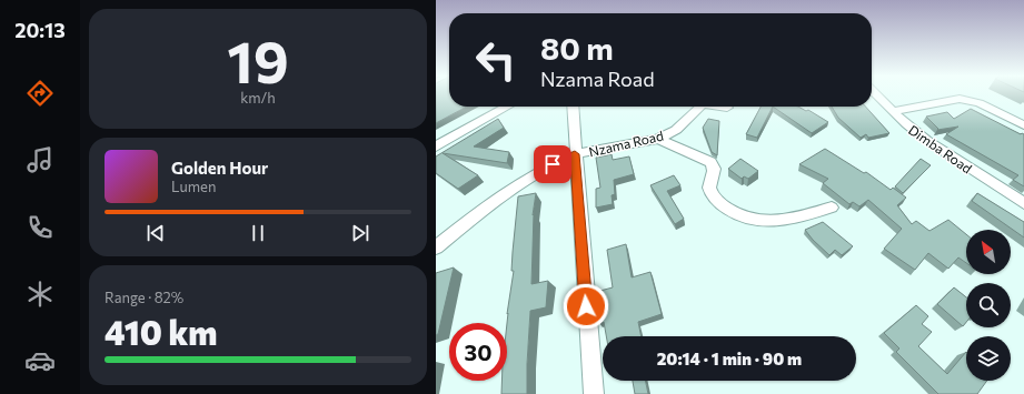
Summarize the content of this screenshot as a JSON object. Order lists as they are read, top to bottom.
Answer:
{
  "streets": {
    "street": ["Nzama Road", "Dimba Road"]
  },
  "north": "top left",
  "page": {
    "tabs": "20:13",
    "tile": [
      ["19", "km/h"],
      ["Range · 82%", "410 km"]
    ],
    "turn": ["80 m", "Nzama Road"],
    "song": ["Golden Hour", "Lumen"],
    "limit": "30",
    "trip": "20:14 · 1 min · 90 m"
  }
}
